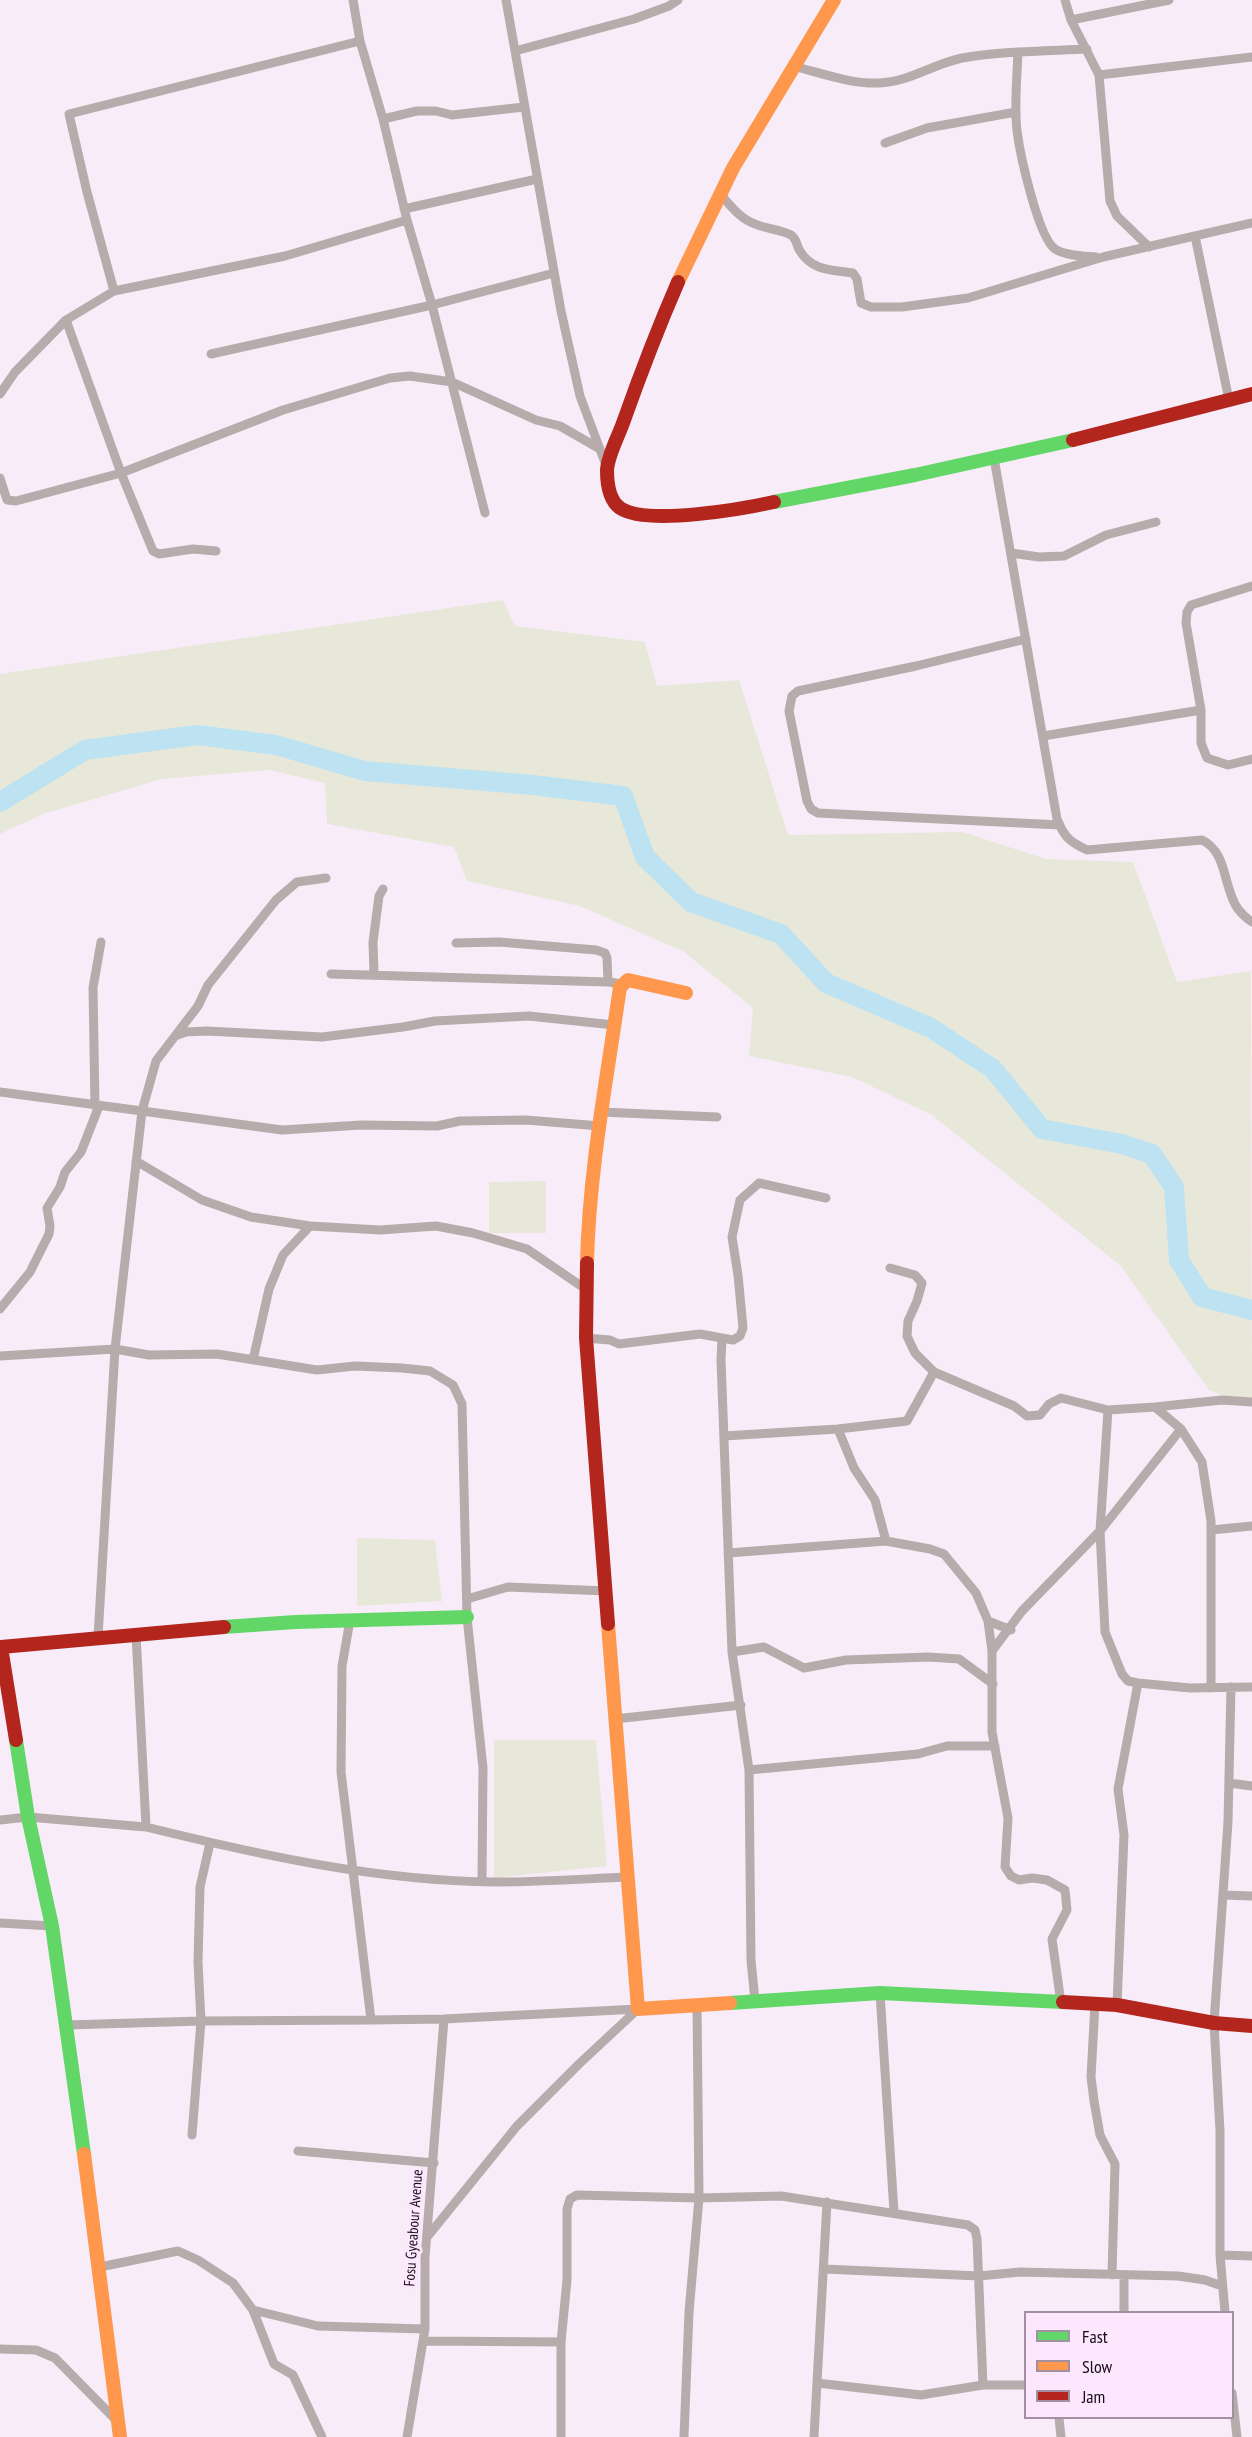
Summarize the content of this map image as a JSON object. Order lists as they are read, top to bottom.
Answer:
{
  "streets": {
    "street": ["Fosu Gyeabour Avenue"]
  },
  "legend": ["Fast", "Slow", "Jam"]
}
